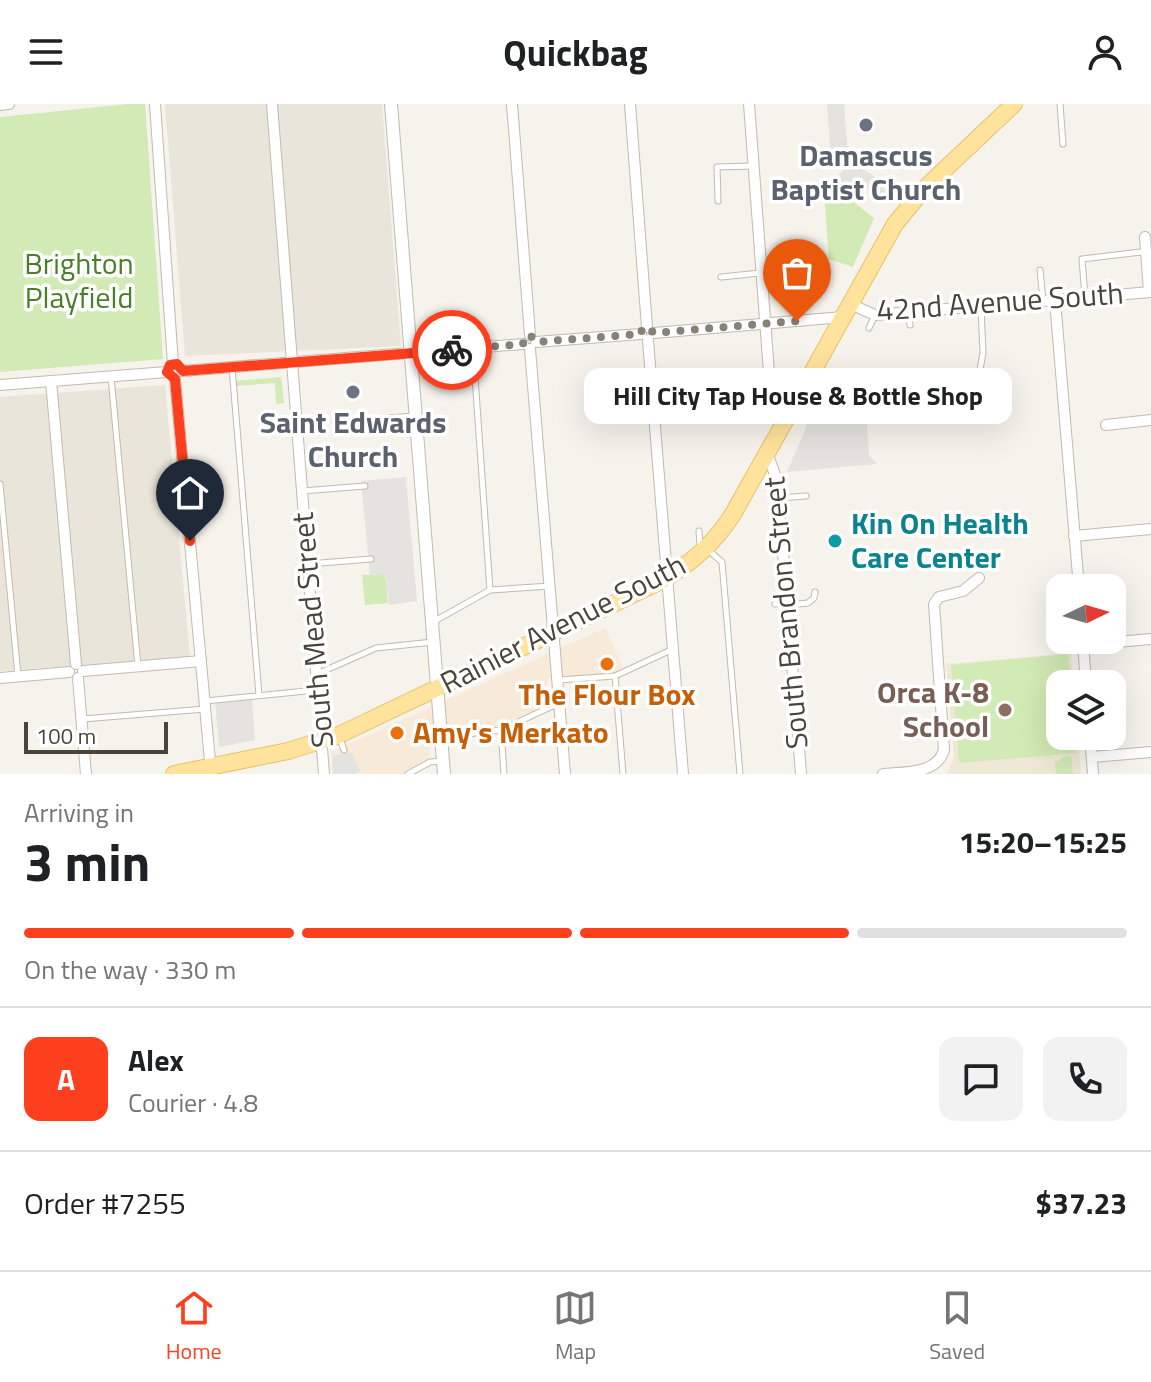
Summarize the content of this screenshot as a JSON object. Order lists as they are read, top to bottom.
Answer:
{
  "streets": {
    "main road": ["Rainier Avenue South"],
    "street": ["42nd Avenue South", "South Brandon Street", "South Mead Street"]
  },
  "crossings": [
    ["42nd Avenue South", "Rainier Avenue South"],
    ["42nd Avenue South", "South Mead Street"],
    ["South Brandon Street", "Rainier Avenue South"],
    ["Rainier Avenue South", "South Mead Street"]
  ],
  "parks": ["Brighton Playfield"],
  "places": [
    "Damascus Baptist Church",
    "Hill City Tap House & Bottle Shop",
    "Saint Edwards Church",
    "Kin On Health Care Center",
    "The Flour Box",
    "Orca K-8 School",
    "Amy's Merkato"
  ],
  "scale_bar": "100 m",
  "north": "right",
  "page": {
    "header": "Quickbag",
    "bubble": "Hill City Tap House & Bottle Shop",
    "scale": "100 m",
    "heading": ["3 min", "Arriving in", "15:20–15:25"],
    "panel": [
      "Alex",
      "Courier · 4.8",
      "Order #7255",
      "$37.23"
    ],
    "bar": "On the way · 330 m",
    "round": "A",
    "tabs": ["Home", "Map", "Saved"]
  }
}
